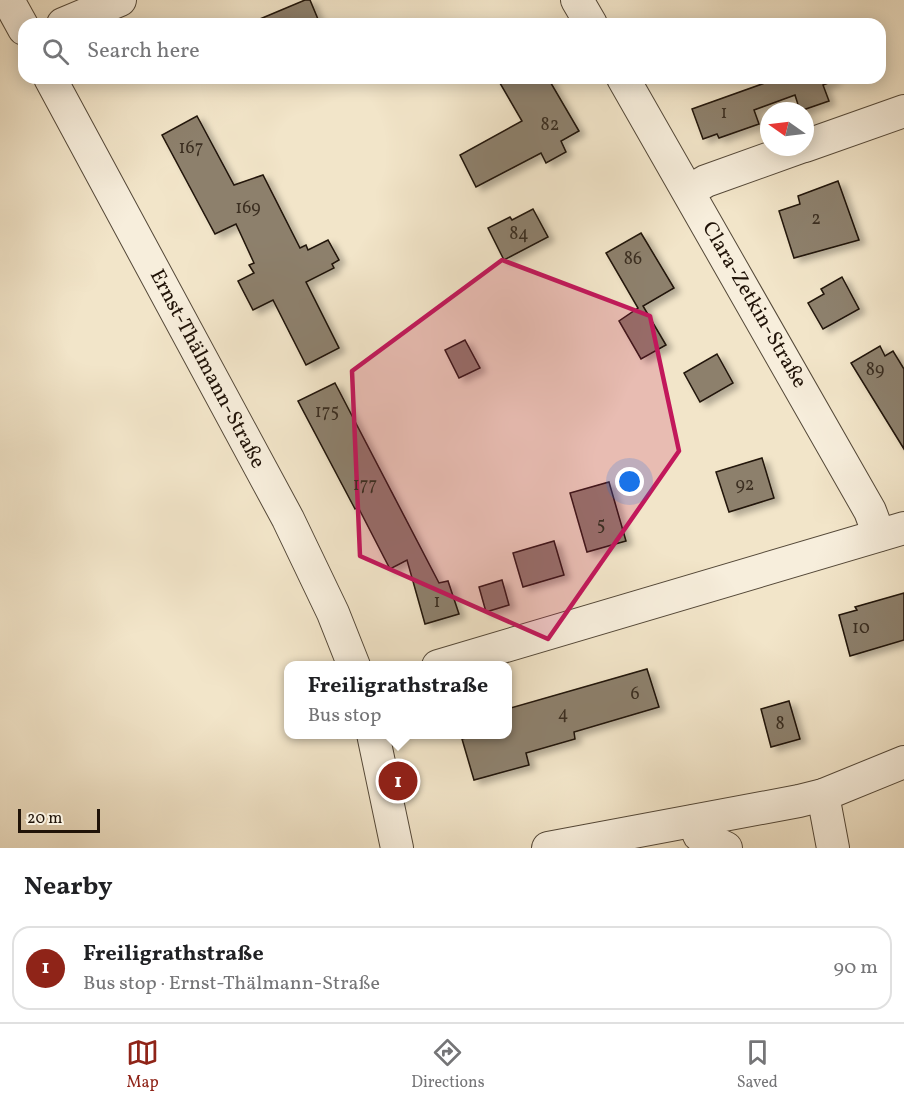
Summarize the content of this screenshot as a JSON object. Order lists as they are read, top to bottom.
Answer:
{
  "streets": {
    "street": ["Clara-Zetkin-Straße", "Ernst-Thälmann-Straße"]
  },
  "house_numbers": [
    "1",
    "82",
    "167",
    "169",
    "2",
    "84",
    "86",
    "89",
    "175",
    "177",
    "92",
    "5",
    "1",
    "10",
    "6",
    "4",
    "8"
  ],
  "scale_bar": "20 m",
  "north": "left",
  "page": {
    "search": "Search here",
    "popup": ["Freiligrathstraße", "Bus stop"],
    "pins": "1",
    "scale": "20 m",
    "heading": "Nearby",
    "list": [
      {
        "mark": "1",
        "name": "Freiligrathstraße",
        "note": "Bus stop · Ernst-Thälmann-Straße",
        "value": "90 m"
      }
    ],
    "nav": ["Map", "Directions", "Saved"]
  }
}
